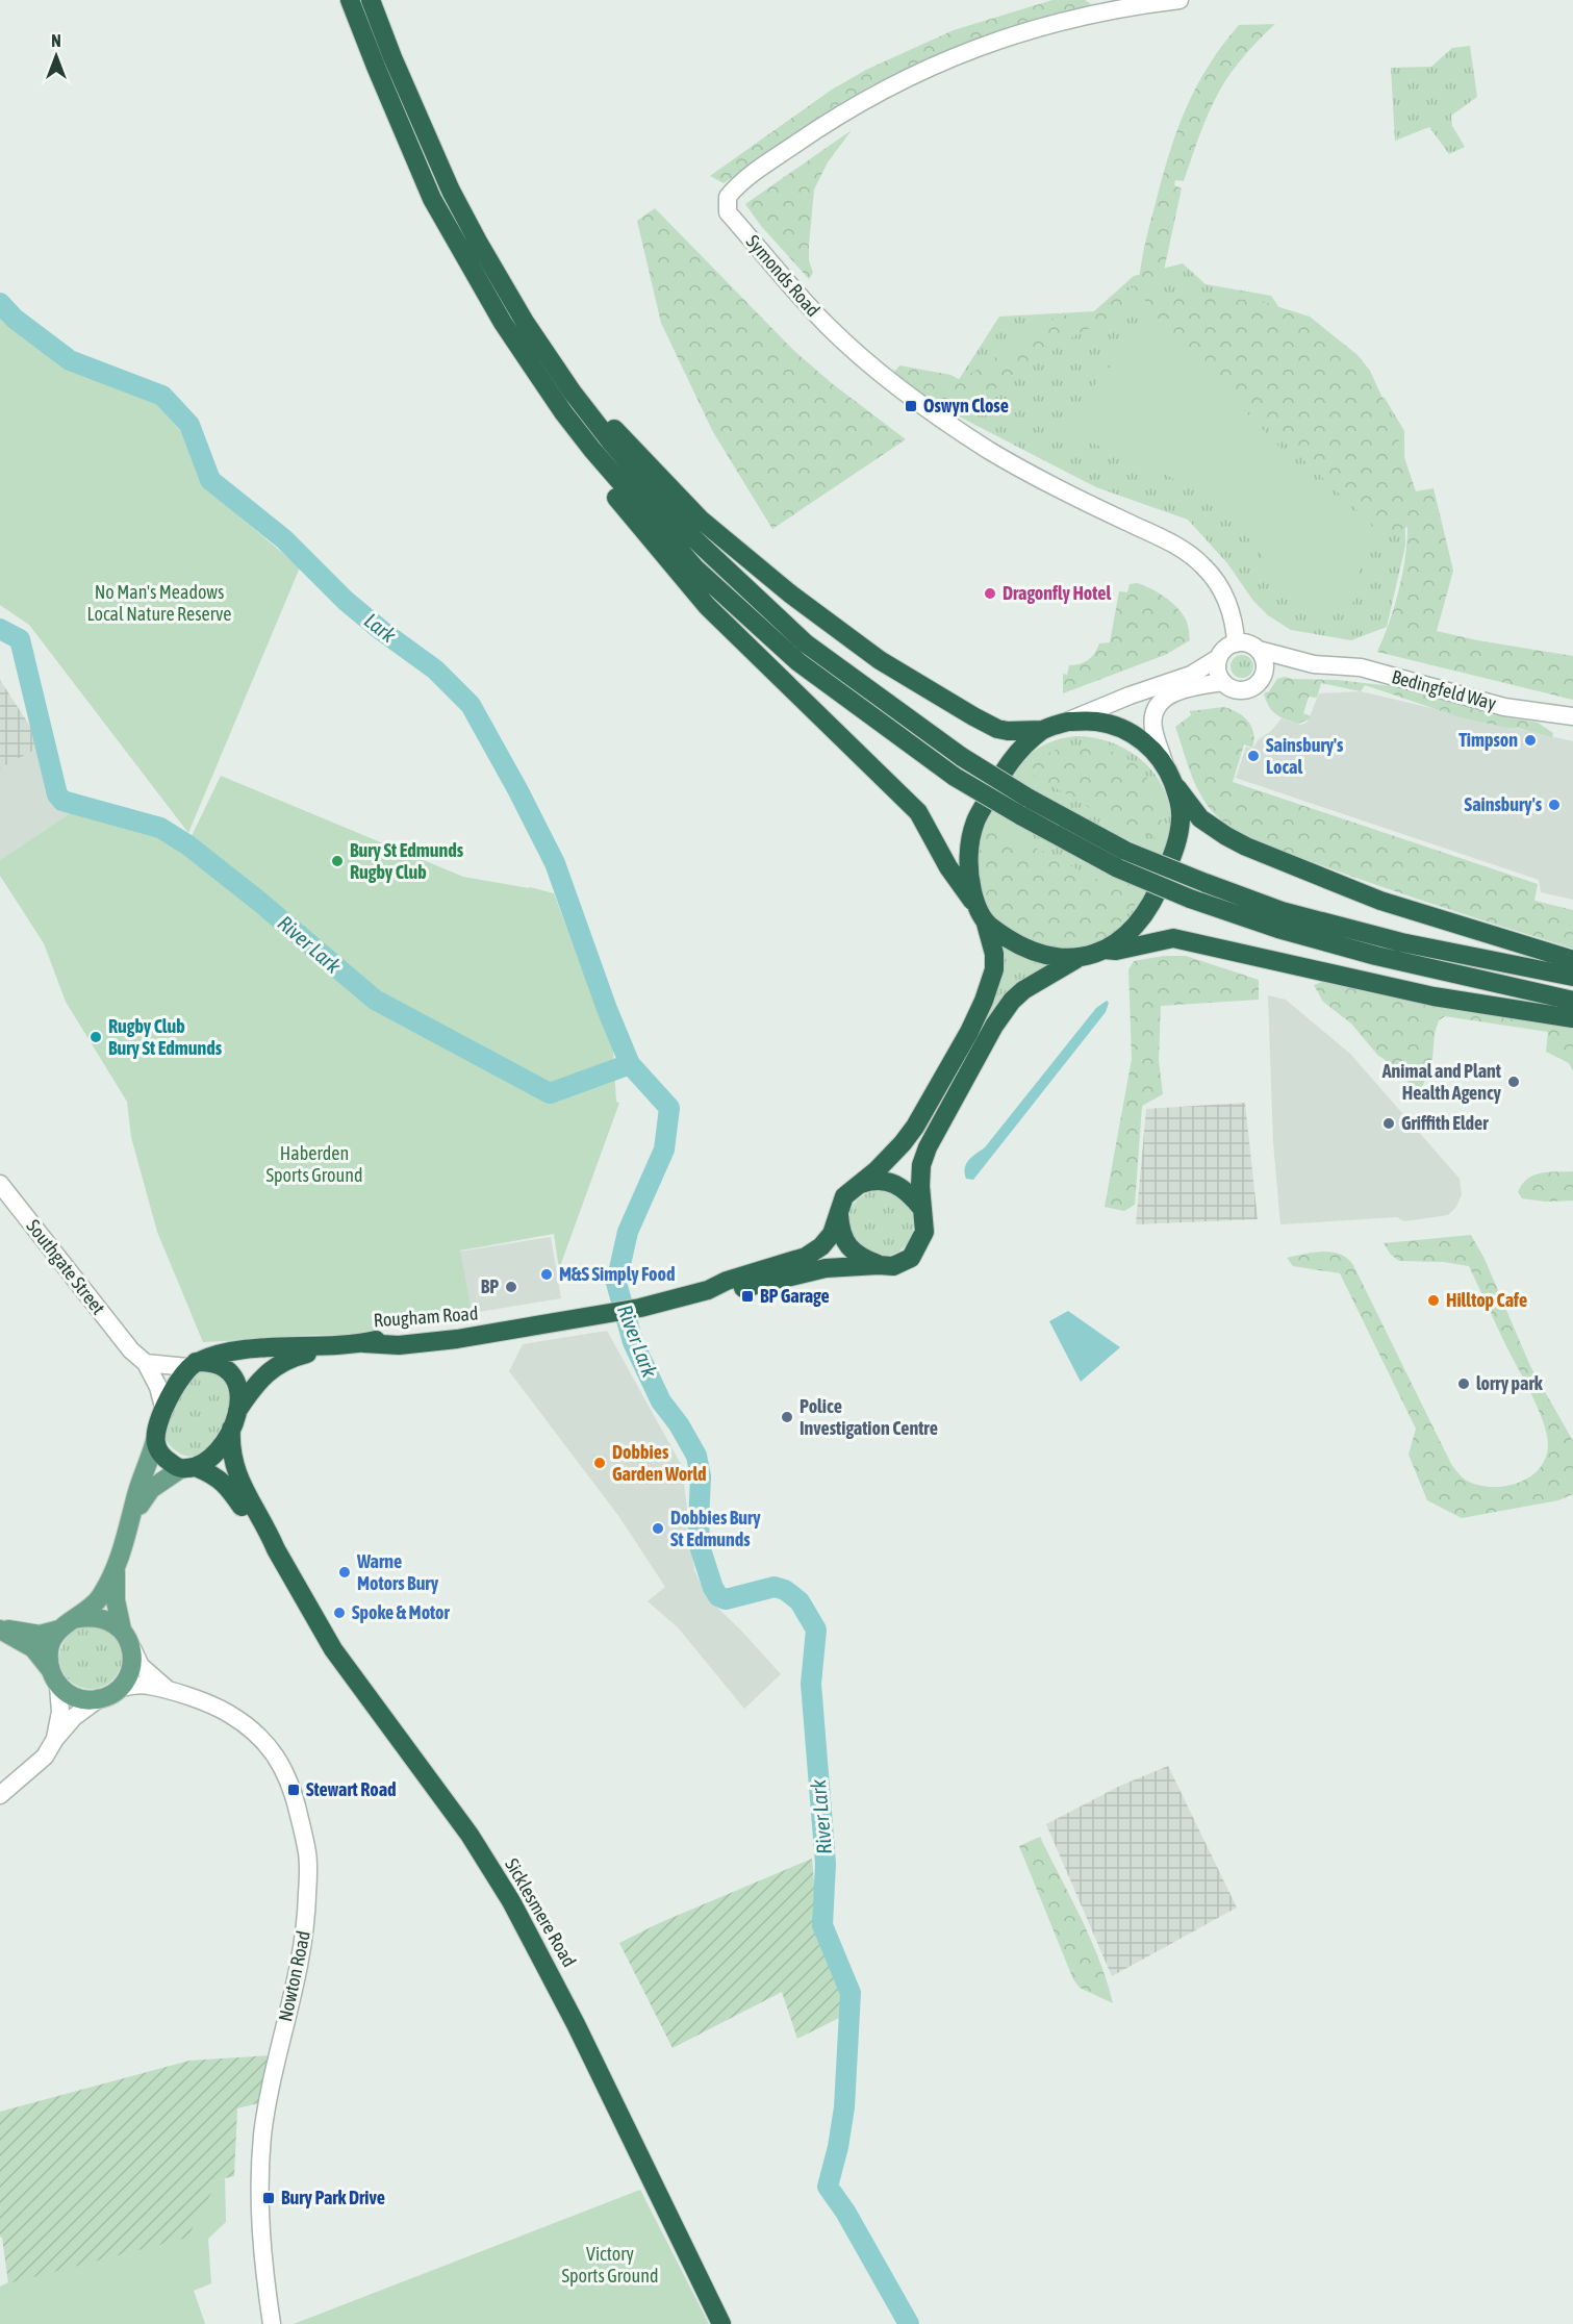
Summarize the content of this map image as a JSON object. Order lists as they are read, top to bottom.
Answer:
{
  "streets": {
    "highway": ["Rougham Road", "Sicklesmere Road"],
    "street": [
      "Symonds Road",
      "Bedingfeld Way",
      "Southgate Street",
      "Nowton Road"
    ]
  },
  "crossings": [
    ["Symonds Road", "Bedingfeld Way"]
  ],
  "water": ["Lark", "River Lark"],
  "parks": ["No Man's Meadows Local Nature Reserve", "Haberden Sports Ground", "Victory Sports Ground"],
  "places": {
    "transit": [
      "Oswyn Close",
      "BP Garage",
      "Stewart Road",
      "Bury Park Drive"
    ],
    "other": [
      "Dragonfly Hotel",
      "Timpson",
      "Sainsbury's Local",
      "Sainsbury's",
      "Bury St Edmunds Rugby Club",
      "Rugby Club Bury St Edmunds",
      "Animal and Plant Health Agency",
      "Griffith Elder",
      "M&S Simply Food",
      "BP",
      "Hilltop Cafe",
      "lorry park",
      "Police Investigation Centre",
      "Dobbies Garden World",
      "Dobbies Bury St Edmunds",
      "Warne Motors Bury",
      "Spoke & Motor"
    ]
  },
  "north": "top"
}
